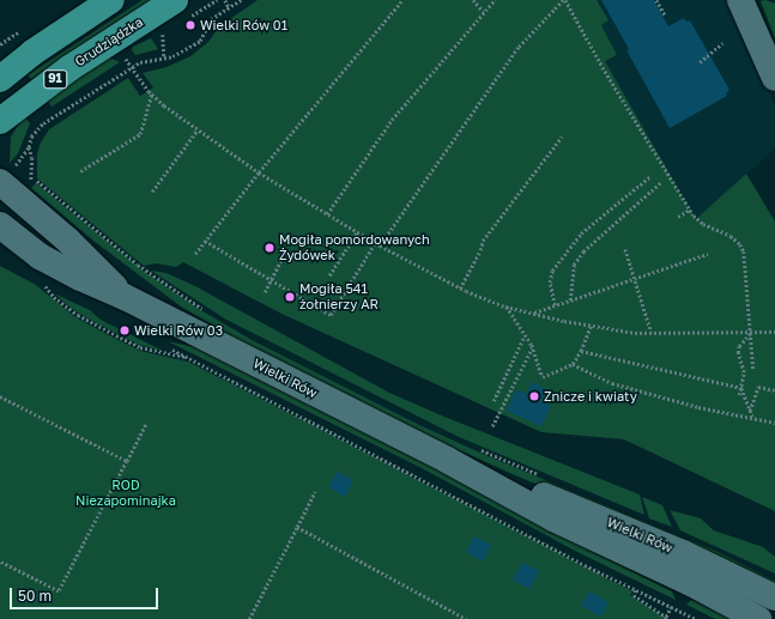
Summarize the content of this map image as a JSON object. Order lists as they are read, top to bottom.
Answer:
{
  "streets": {
    "main road": ["Grudziądzka", "91"],
    "street": ["Wielki Rów"]
  },
  "parks": ["ROD Niezapominajka"],
  "places": [
    "Wielki Rów 01",
    "Mogiła pomordowanych Żydówek",
    "Mogiła 541 żołnierzy AR",
    "Wielki Rów 03",
    "Znicze i kwiaty"
  ],
  "scale_bar": "50 m"
}
